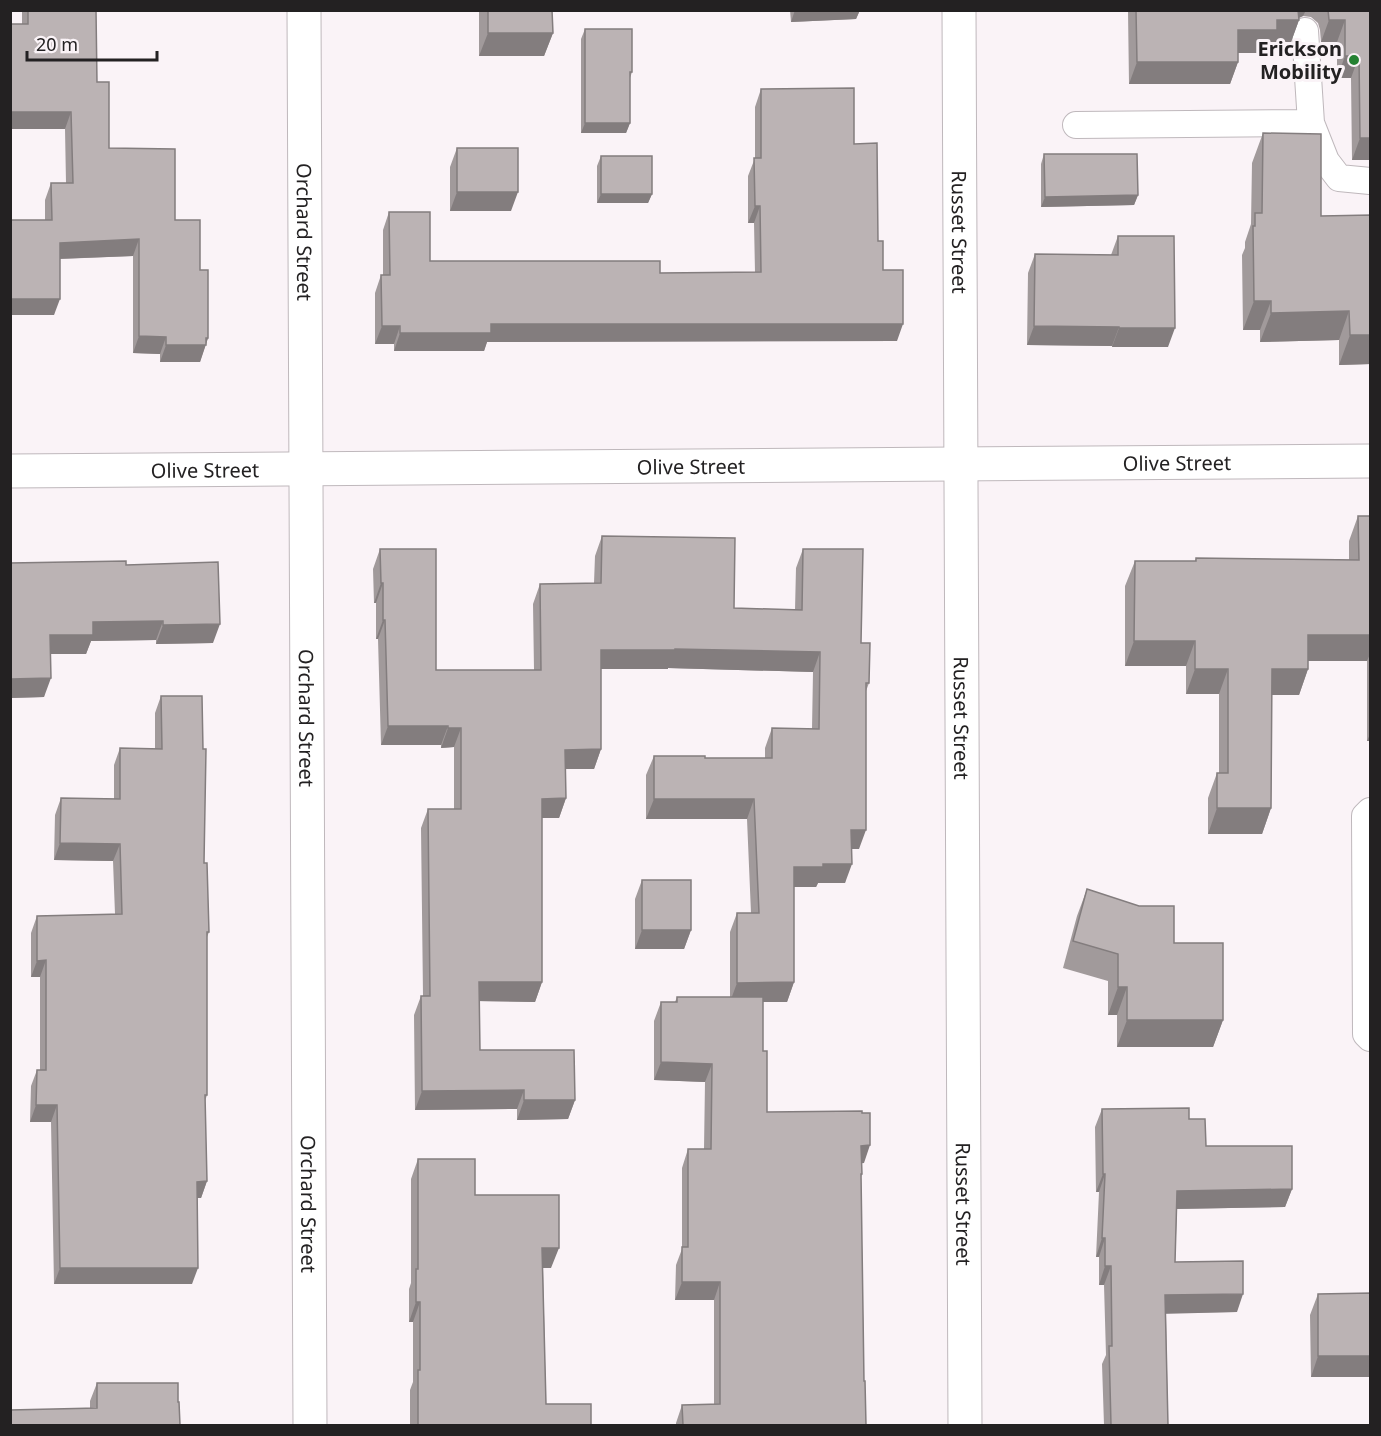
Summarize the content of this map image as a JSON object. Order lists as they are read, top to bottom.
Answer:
{
  "streets": {
    "street": ["Orchard Street", "Russet Street", "Olive Street"]
  },
  "crossings": [
    ["Orchard Street", "Olive Street"],
    ["Russet Street", "Olive Street"]
  ],
  "places": ["Erickson Mobility"],
  "scale_bar": "20 m"
}
